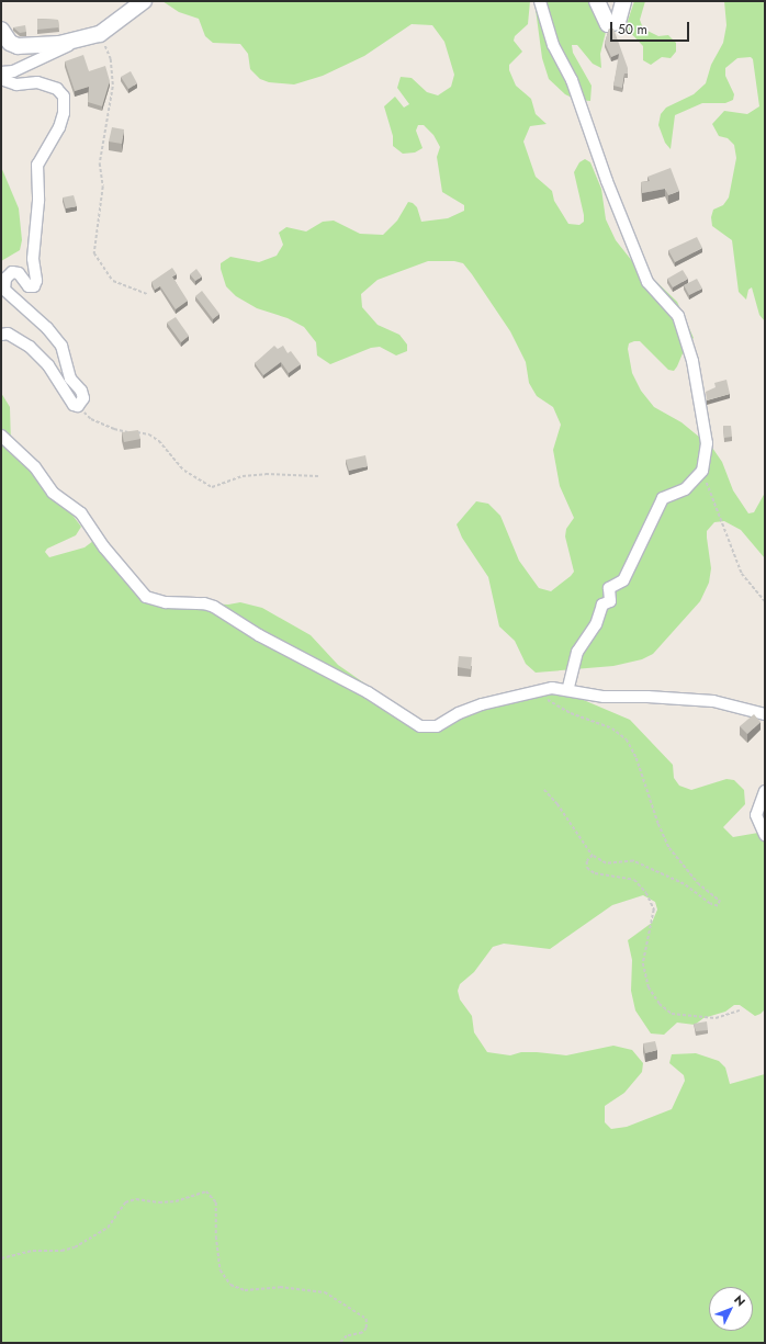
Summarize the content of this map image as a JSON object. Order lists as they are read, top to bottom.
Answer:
{
  "scale_bar": "50 m",
  "north": "top right"
}
